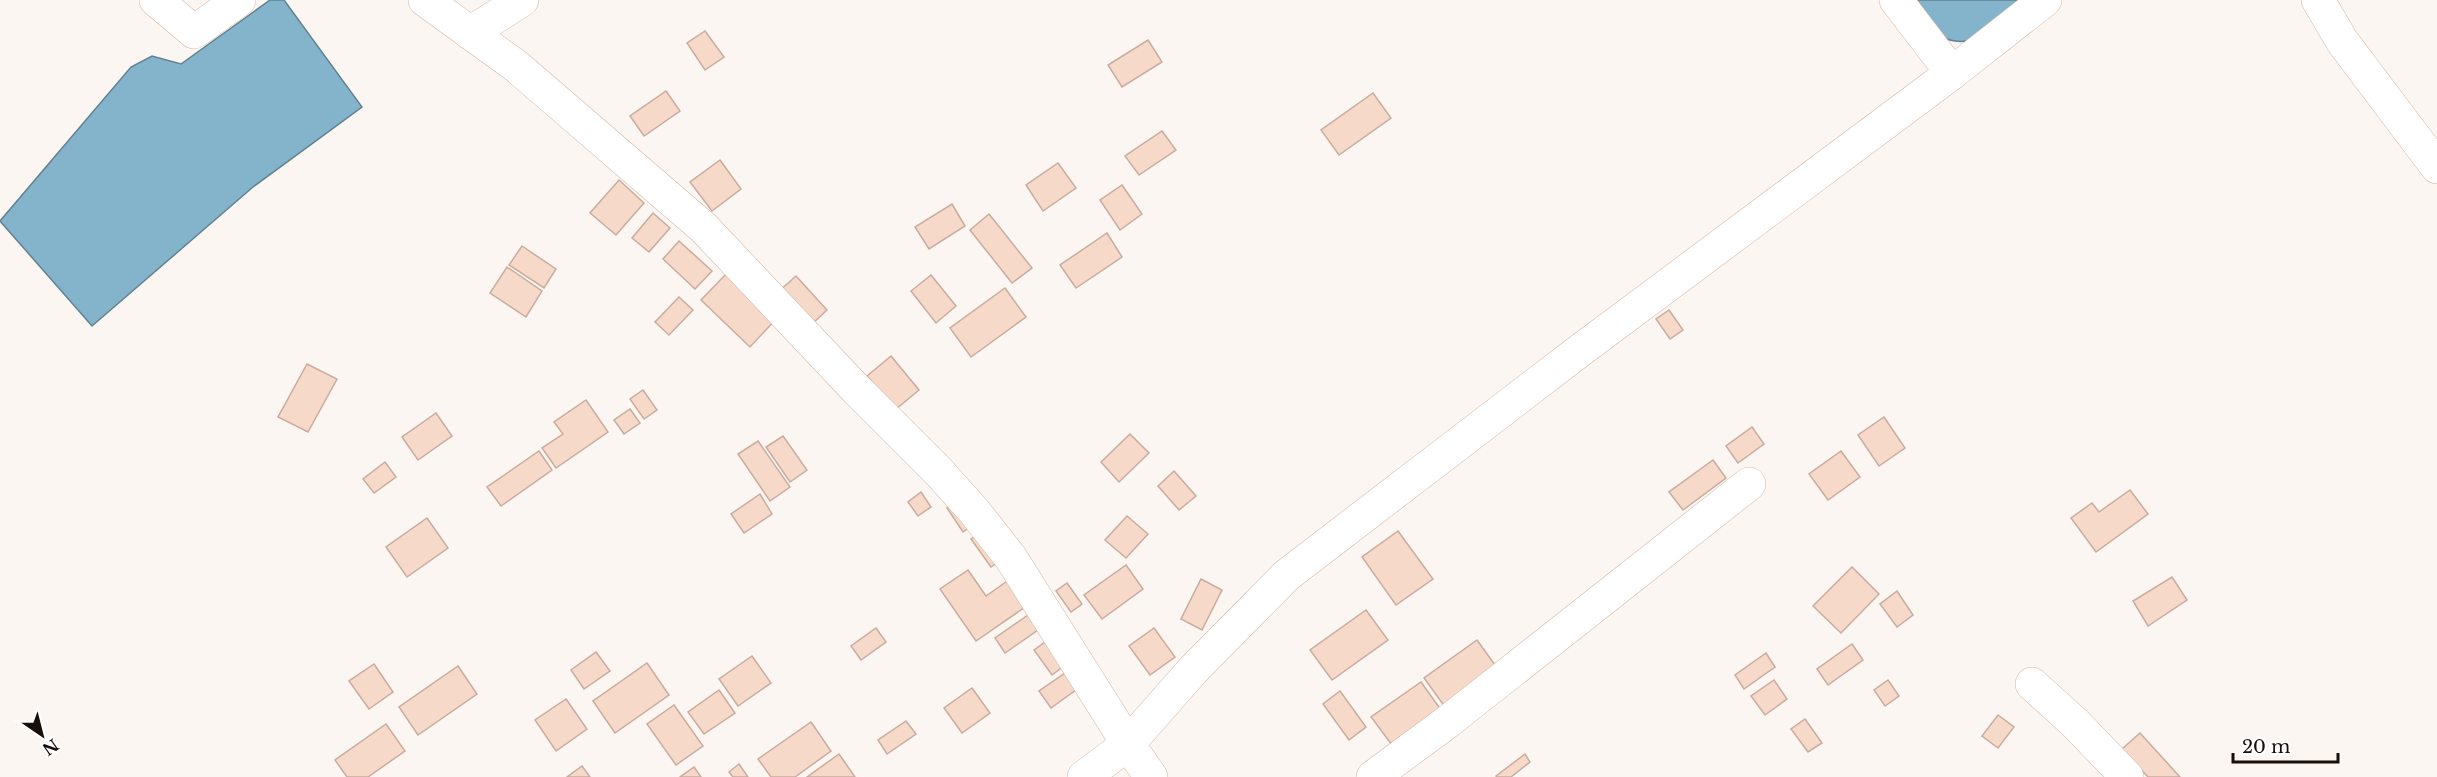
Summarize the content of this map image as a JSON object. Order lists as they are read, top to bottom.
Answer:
{
  "scale_bar": "20 m",
  "north": "bottom right"
}
